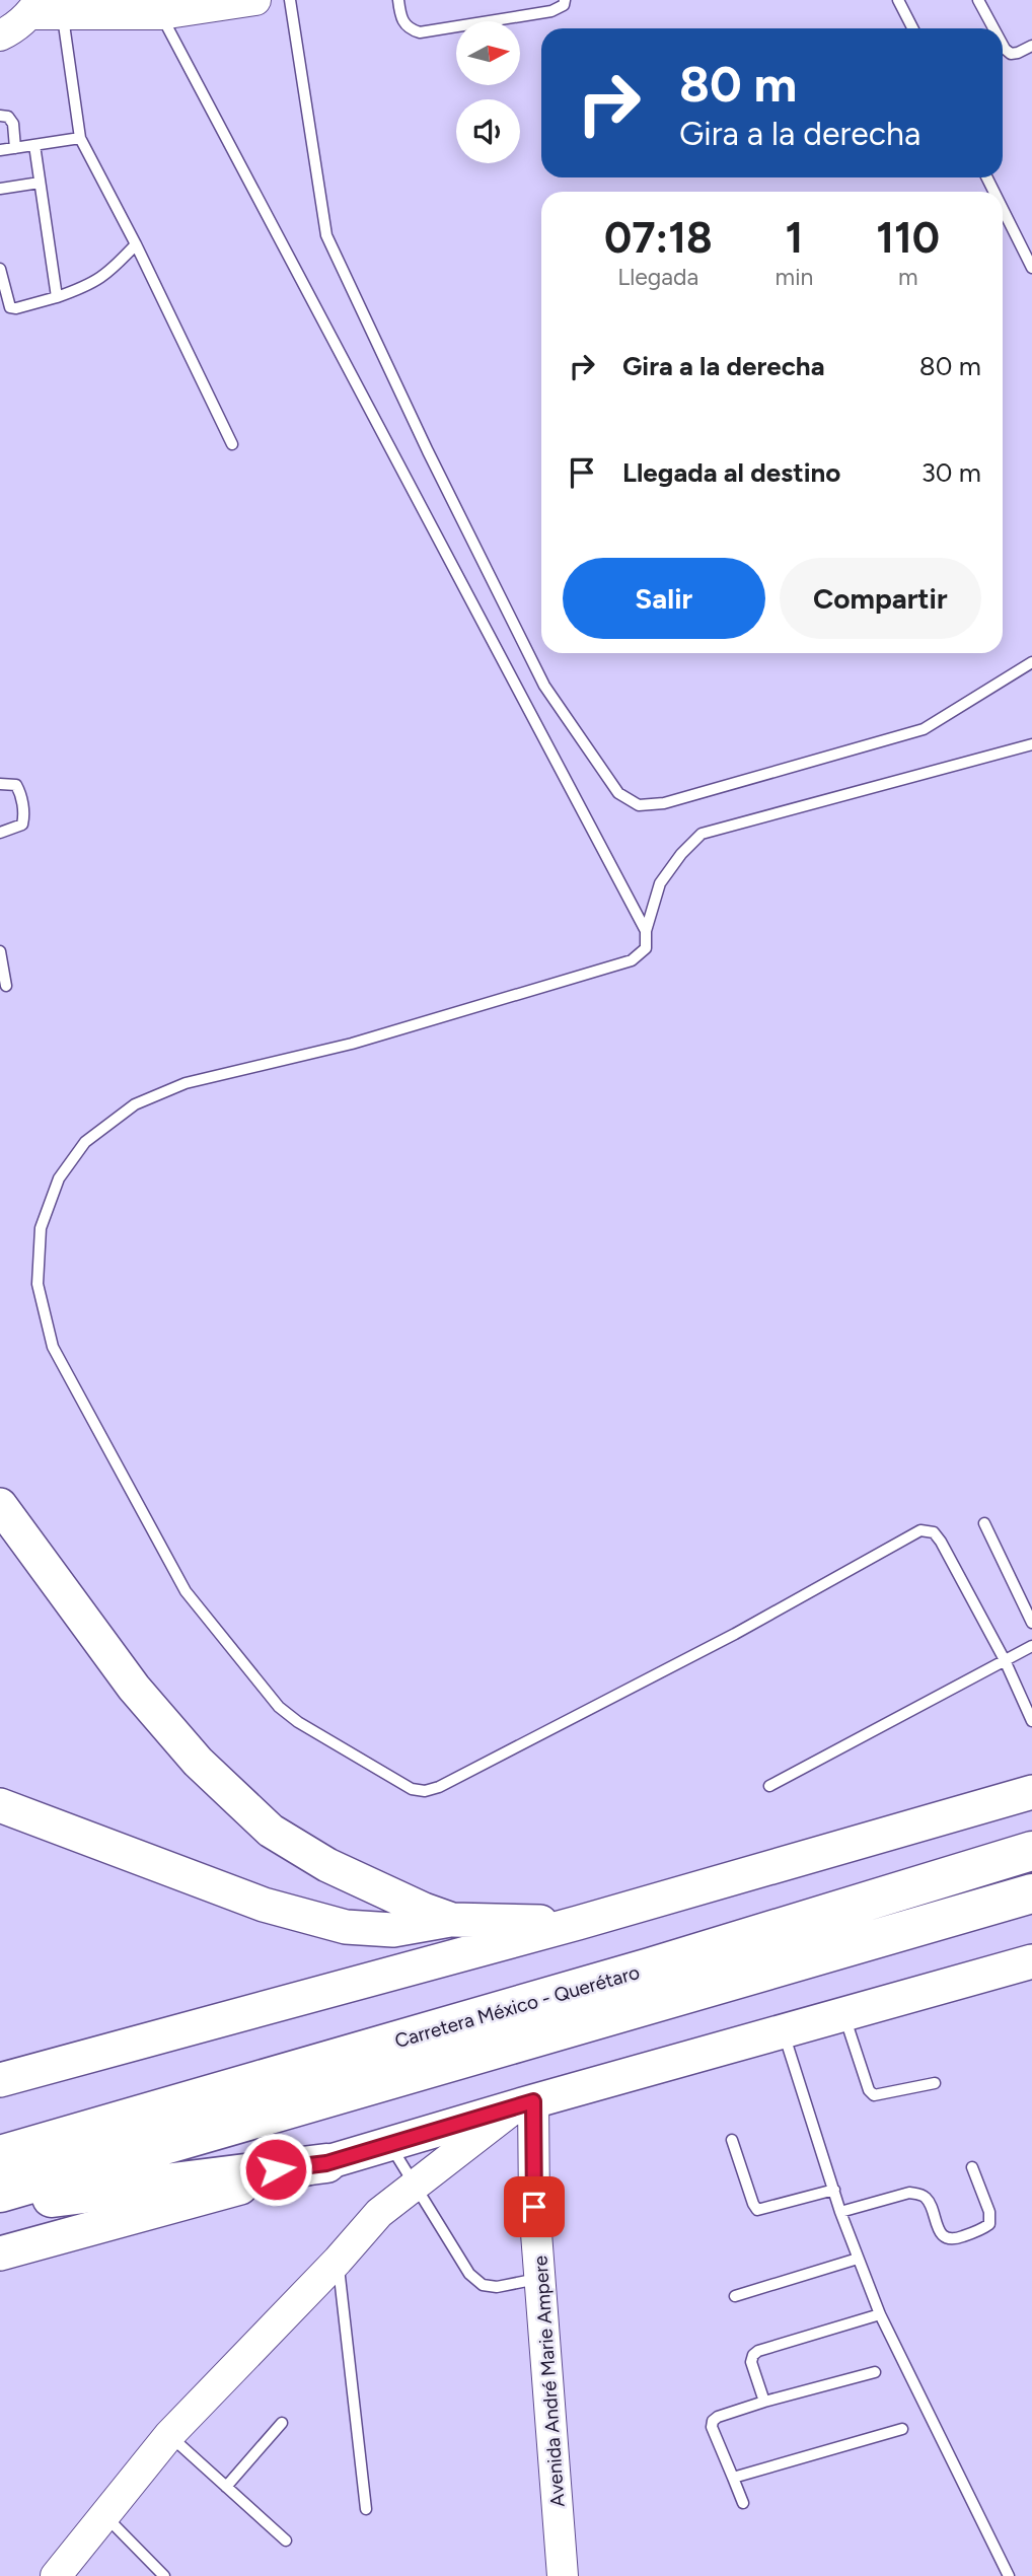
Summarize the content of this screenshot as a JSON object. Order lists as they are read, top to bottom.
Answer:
{
  "streets": {
    "highway": ["Carretera México - Querétaro"],
    "main road": ["Avenida André Marie Ampere"]
  },
  "north": "right",
  "page": {
    "turn": ["80 m", "Gira a la derecha"],
    "eta": [
      "07:18",
      "Llegada",
      "1",
      "min",
      "110",
      "m"
    ],
    "list": [
      {
        "name": "Gira a la derecha",
        "value": "80 m"
      },
      {
        "name": "Llegada al destino",
        "value": "30 m"
      }
    ],
    "buttons": ["Salir", "Compartir"]
  }
}
